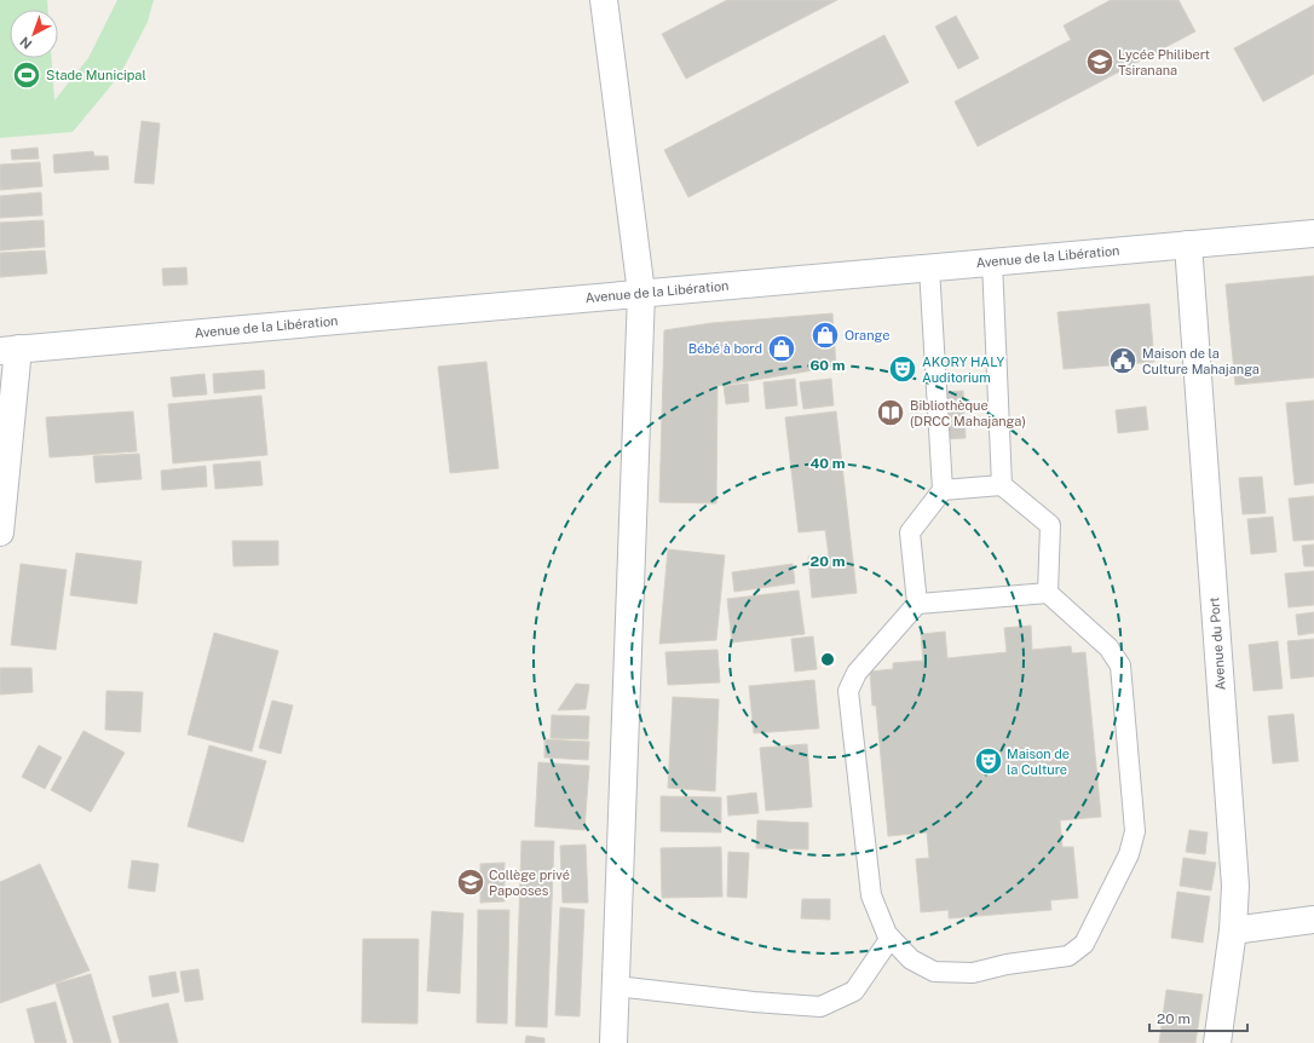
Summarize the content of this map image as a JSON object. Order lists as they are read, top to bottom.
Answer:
{
  "streets": {
    "street": ["Avenue de la Libération", "Avenue du Port"]
  },
  "crossings": [
    ["Avenue de la Libération", "Avenue du Port"]
  ],
  "places": {
    "school or university": ["Lycée Philibert Tsiranana", "Collège privé Papooses"],
    "sports": ["Stade Municipal"],
    "shop": ["Orange", "Bébé à bord"],
    "public building": ["Maison de la Culture Mahajanga"],
    "theatre": ["AKORY HALY Auditorium", "Maison de la Culture"],
    "library": ["Bibliothèque (DRCC Mahajanga)"]
  },
  "scale_bar": "20 m",
  "north": "bottom left",
  "rings": ["60 m", "40 m", "20 m"]
}
